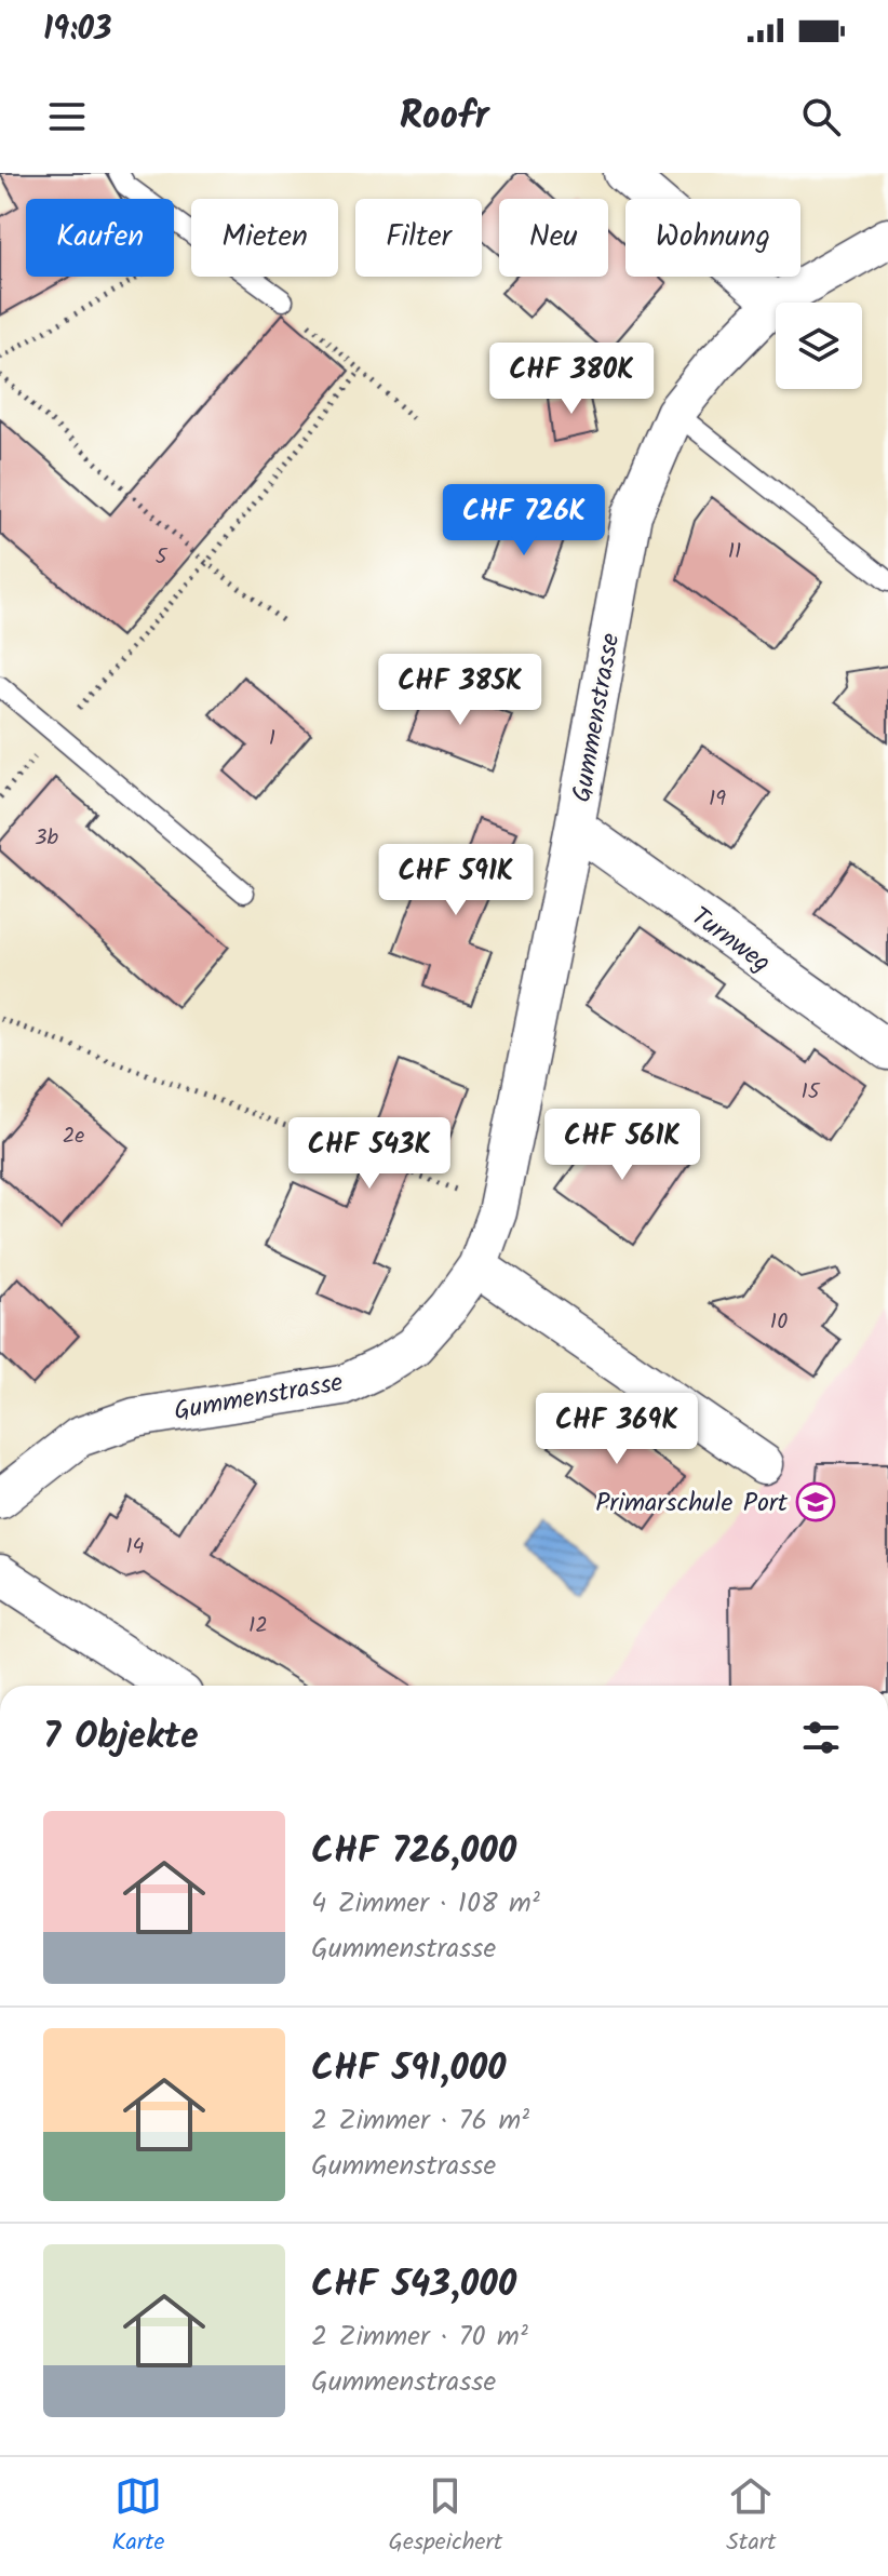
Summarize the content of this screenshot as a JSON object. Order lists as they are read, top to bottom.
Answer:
{
  "streets": {
    "street": ["Gummenstrasse", "Turnweg"]
  },
  "crossings": [
    ["Gummenstrasse", "Turnweg"]
  ],
  "places": {
    "school or university": ["Primarschule Port"]
  },
  "house_numbers": [
    "11",
    "5",
    "1",
    "19",
    "3b",
    "15",
    "2e",
    "10",
    "14",
    "12"
  ],
  "page": {
    "status": "19:03",
    "header": "Roofr",
    "chip": [
      "Kaufen",
      "Mieten",
      "Filter",
      "Neu",
      "Wohnung"
    ],
    "price": [
      "CHF 380K",
      "CHF 726K",
      "CHF 385K",
      "CHF 591K",
      "CHF 561K",
      "CHF 543K",
      "CHF 369K"
    ],
    "heading": "7 Objekte",
    "list": [
      {
        "name": "CHF 726,000",
        "note": "4 Zimmer · 108 m² · Gummenstrasse"
      },
      {
        "name": "CHF 591,000",
        "note": "2 Zimmer · 76 m² · Gummenstrasse"
      },
      {
        "name": "CHF 543,000",
        "note": "2 Zimmer · 70 m² · Gummenstrasse"
      }
    ],
    "tabs": ["Karte", "Gespeichert", "Start"]
  }
}
